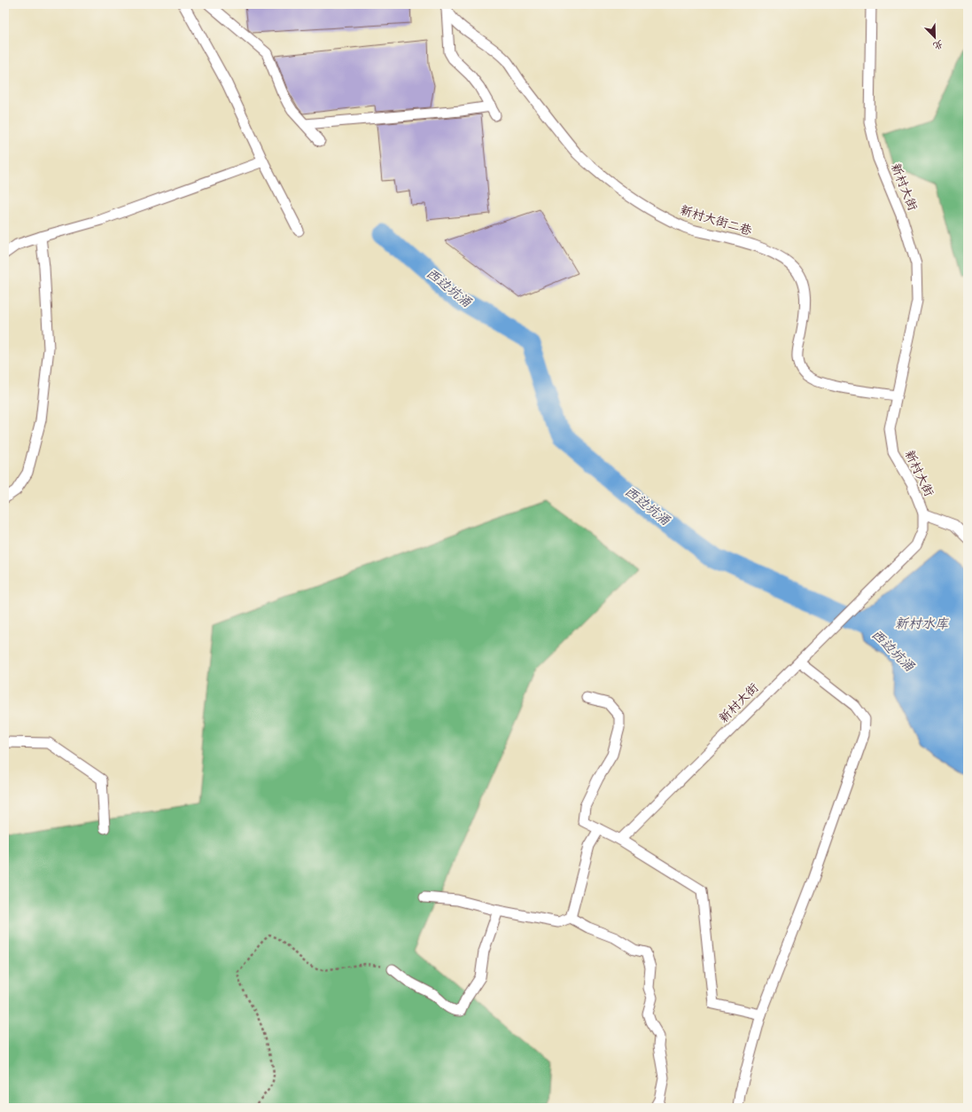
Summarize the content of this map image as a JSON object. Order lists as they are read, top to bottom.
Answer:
{
  "streets": {
    "street": ["新村大街", "新村大街二巷"]
  },
  "crossings": [
    ["新村大街", "新村大街二巷"]
  ],
  "water": ["西边坑涌", "新村水库"],
  "north": "bottom right"
}
